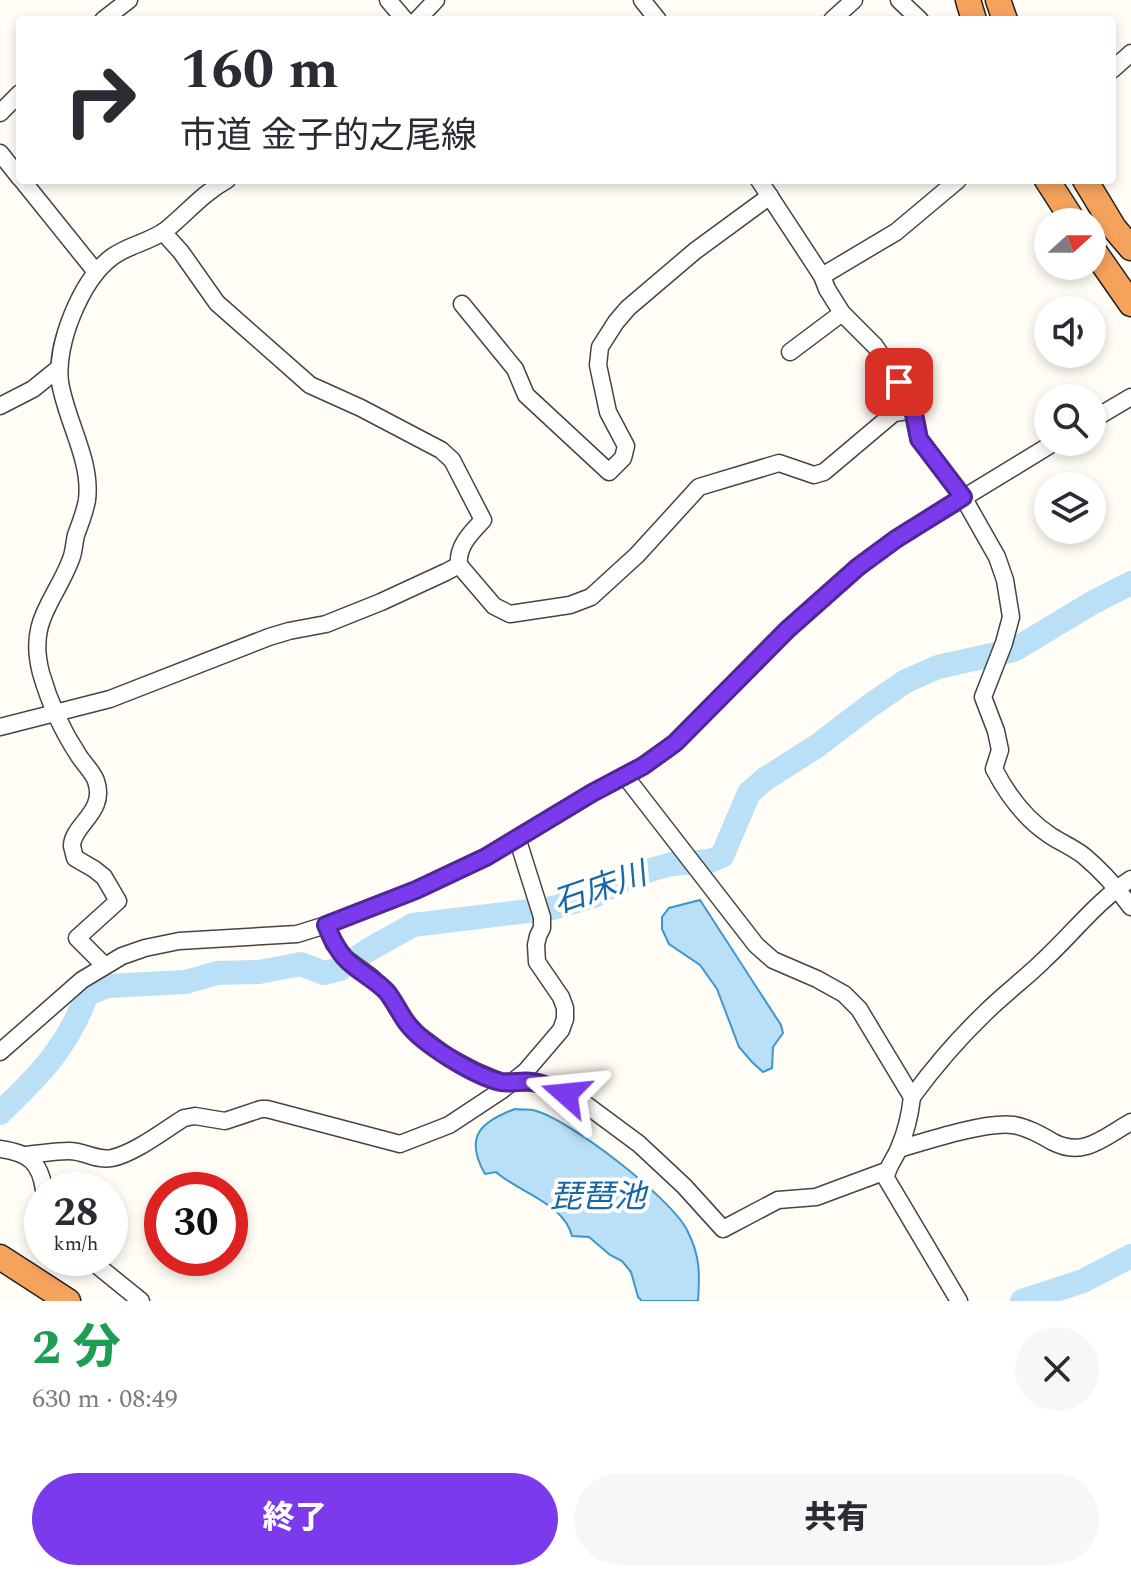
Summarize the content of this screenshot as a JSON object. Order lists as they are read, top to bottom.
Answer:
{
  "water": ["石床川", "琵琶池"],
  "north": "right",
  "page": {
    "turn": ["160 m", "市道 金子的之尾線"],
    "speed": "28 km/h",
    "limit": "30",
    "heading": ["2 分", "630 m · 08:49"],
    "buttons": ["終了", "共有"]
  }
}
